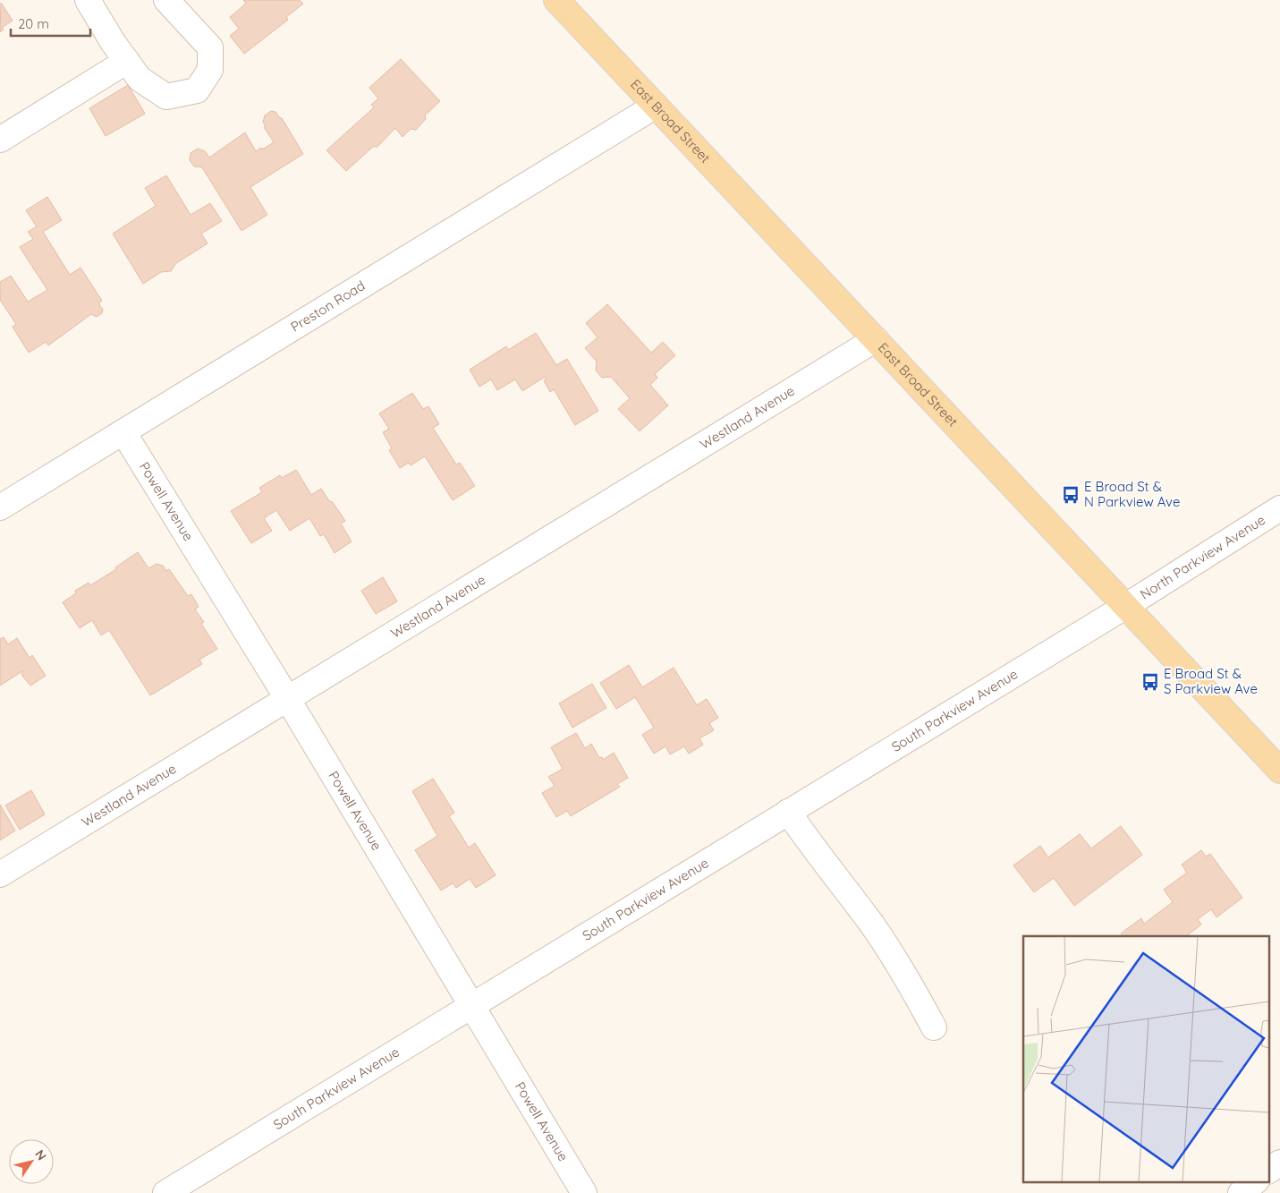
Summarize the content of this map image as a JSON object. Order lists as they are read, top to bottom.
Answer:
{
  "streets": {
    "main road": ["East Broad Street"],
    "street": [
      "Preston Road",
      "Westland Avenue",
      "Powell Avenue",
      "North Parkview Avenue",
      "South Parkview Avenue"
    ]
  },
  "crossings": [
    ["East Broad Street", "Preston Road"],
    ["East Broad Street", "Westland Avenue"],
    ["East Broad Street", "North Parkview Avenue"],
    ["East Broad Street", "South Parkview Avenue"],
    ["Preston Road", "Powell Avenue"],
    ["Westland Avenue", "Powell Avenue"],
    ["Powell Avenue", "South Parkview Avenue"],
    ["North Parkview Avenue", "South Parkview Avenue"]
  ],
  "places": {
    "bus stop": ["E Broad St & N Parkview Ave", "E Broad St & S Parkview Ave"]
  },
  "scale_bar": "20 m",
  "north": "top right"
}
